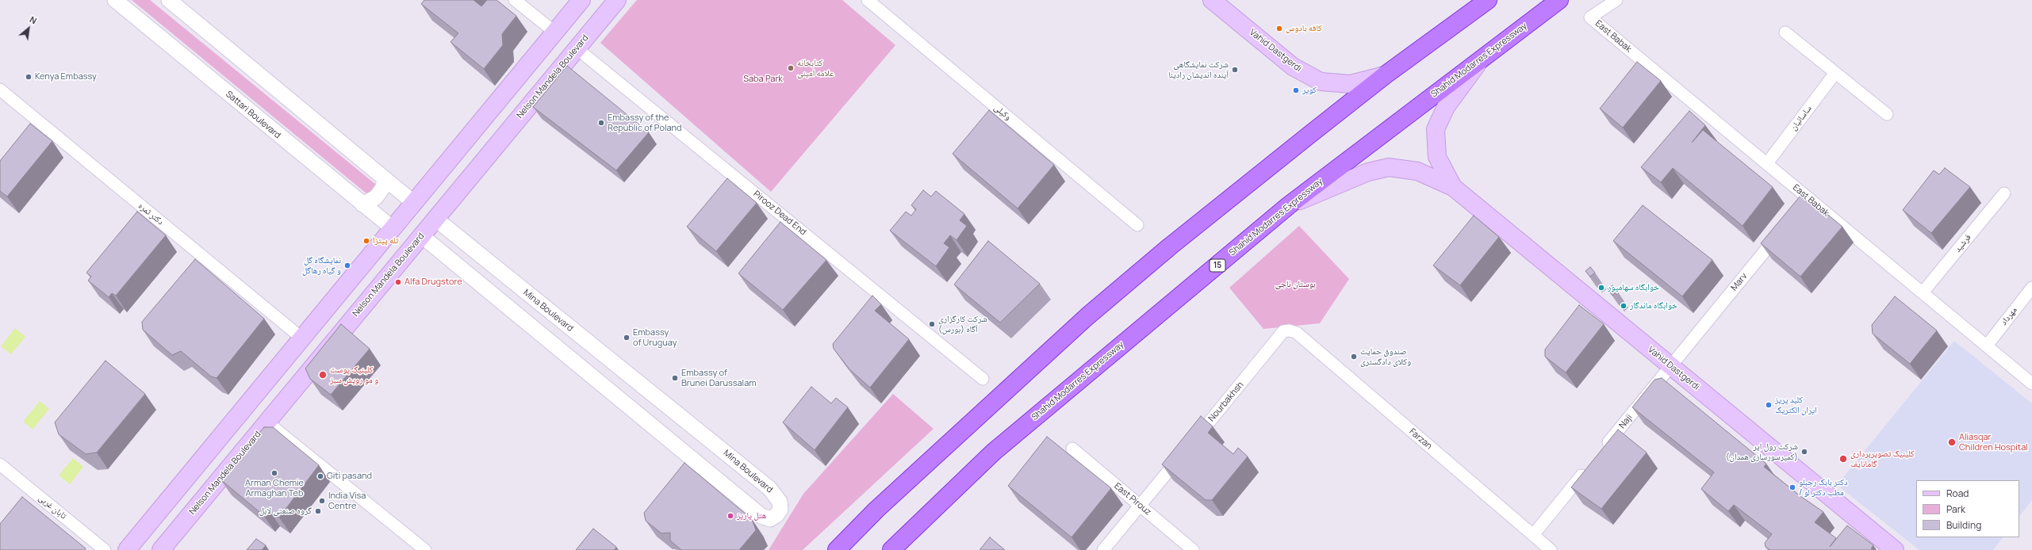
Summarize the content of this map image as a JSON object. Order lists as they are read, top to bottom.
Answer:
{
  "streets": {
    "highway": ["Shahid Modarres Expressway", "15"],
    "main road": ["Vahid Dastgerdi", "Nelson Mandela Boulevard"],
    "street": [
      "East Babak",
      "وكيلی",
      "Sattari Boulevard",
      "ساسانیان",
      "Pirooz Dead End",
      "دکتر ثمره",
      "فرشید",
      "Marv",
      "Mina Boulevard",
      "مهرداد",
      "Nourbakhsh",
      "Naji",
      "Farzan",
      "East Pirouz",
      "تابان غربی"
    ]
  },
  "crossings": [
    ["East Babak", "ساسانیان"],
    ["East Babak", "فرشید"],
    ["East Babak", "مهرداد"],
    ["Vahid Dastgerdi", "Shahid Modarres Expressway"],
    ["Vahid Dastgerdi", "Marv"],
    ["Vahid Dastgerdi", "Naji"],
    ["Nelson Mandela Boulevard", "Pirooz Dead End"],
    ["Nelson Mandela Boulevard", "Mina Boulevard"],
    ["Marv", "Naji"],
    ["Nourbakhsh", "Farzan"]
  ],
  "parks": ["Saba Park", "بوستان ناجی"],
  "places": [
    "کافه بادوس",
    "کتابخانه علامه امینی",
    "شرکت نمایشگاهی آینده اندیشان رادینا",
    "Kenya Embassy",
    "کویر",
    "Embassy of the Republic of Poland",
    "تله پیتزا",
    "نمایشگاه گل و گیاه رهاگل",
    "Alfa Drugstore",
    "خوابگاه سهامپور",
    "خوابگاه ماندگار",
    "شرکت کارگزاری آگاه (بورس)",
    "Embassy of Uruguay",
    "صندوق حمایت وکلای دادگستری",
    "کلینیک پوست و مو رویش سبز",
    "Embassy of Brunei Darussalam",
    "کلید پریز ایران الکتریک",
    "Aliasqar Children Hospital",
    "شرکت رول ایر (کمپرسورسازی همدان)",
    "کلینیک تصویربرداری گامانایف",
    "Arman Chemie Armaghan Teb",
    "Giti pasand",
    "دکتر بابک رجبلو / مطب دکتر لو",
    "India Visa Centre",
    "گروه صنعتی لابل",
    "هتل پاریز"
  ],
  "legend": ["Road", "Park", "Building"],
  "north": "top right"
}
